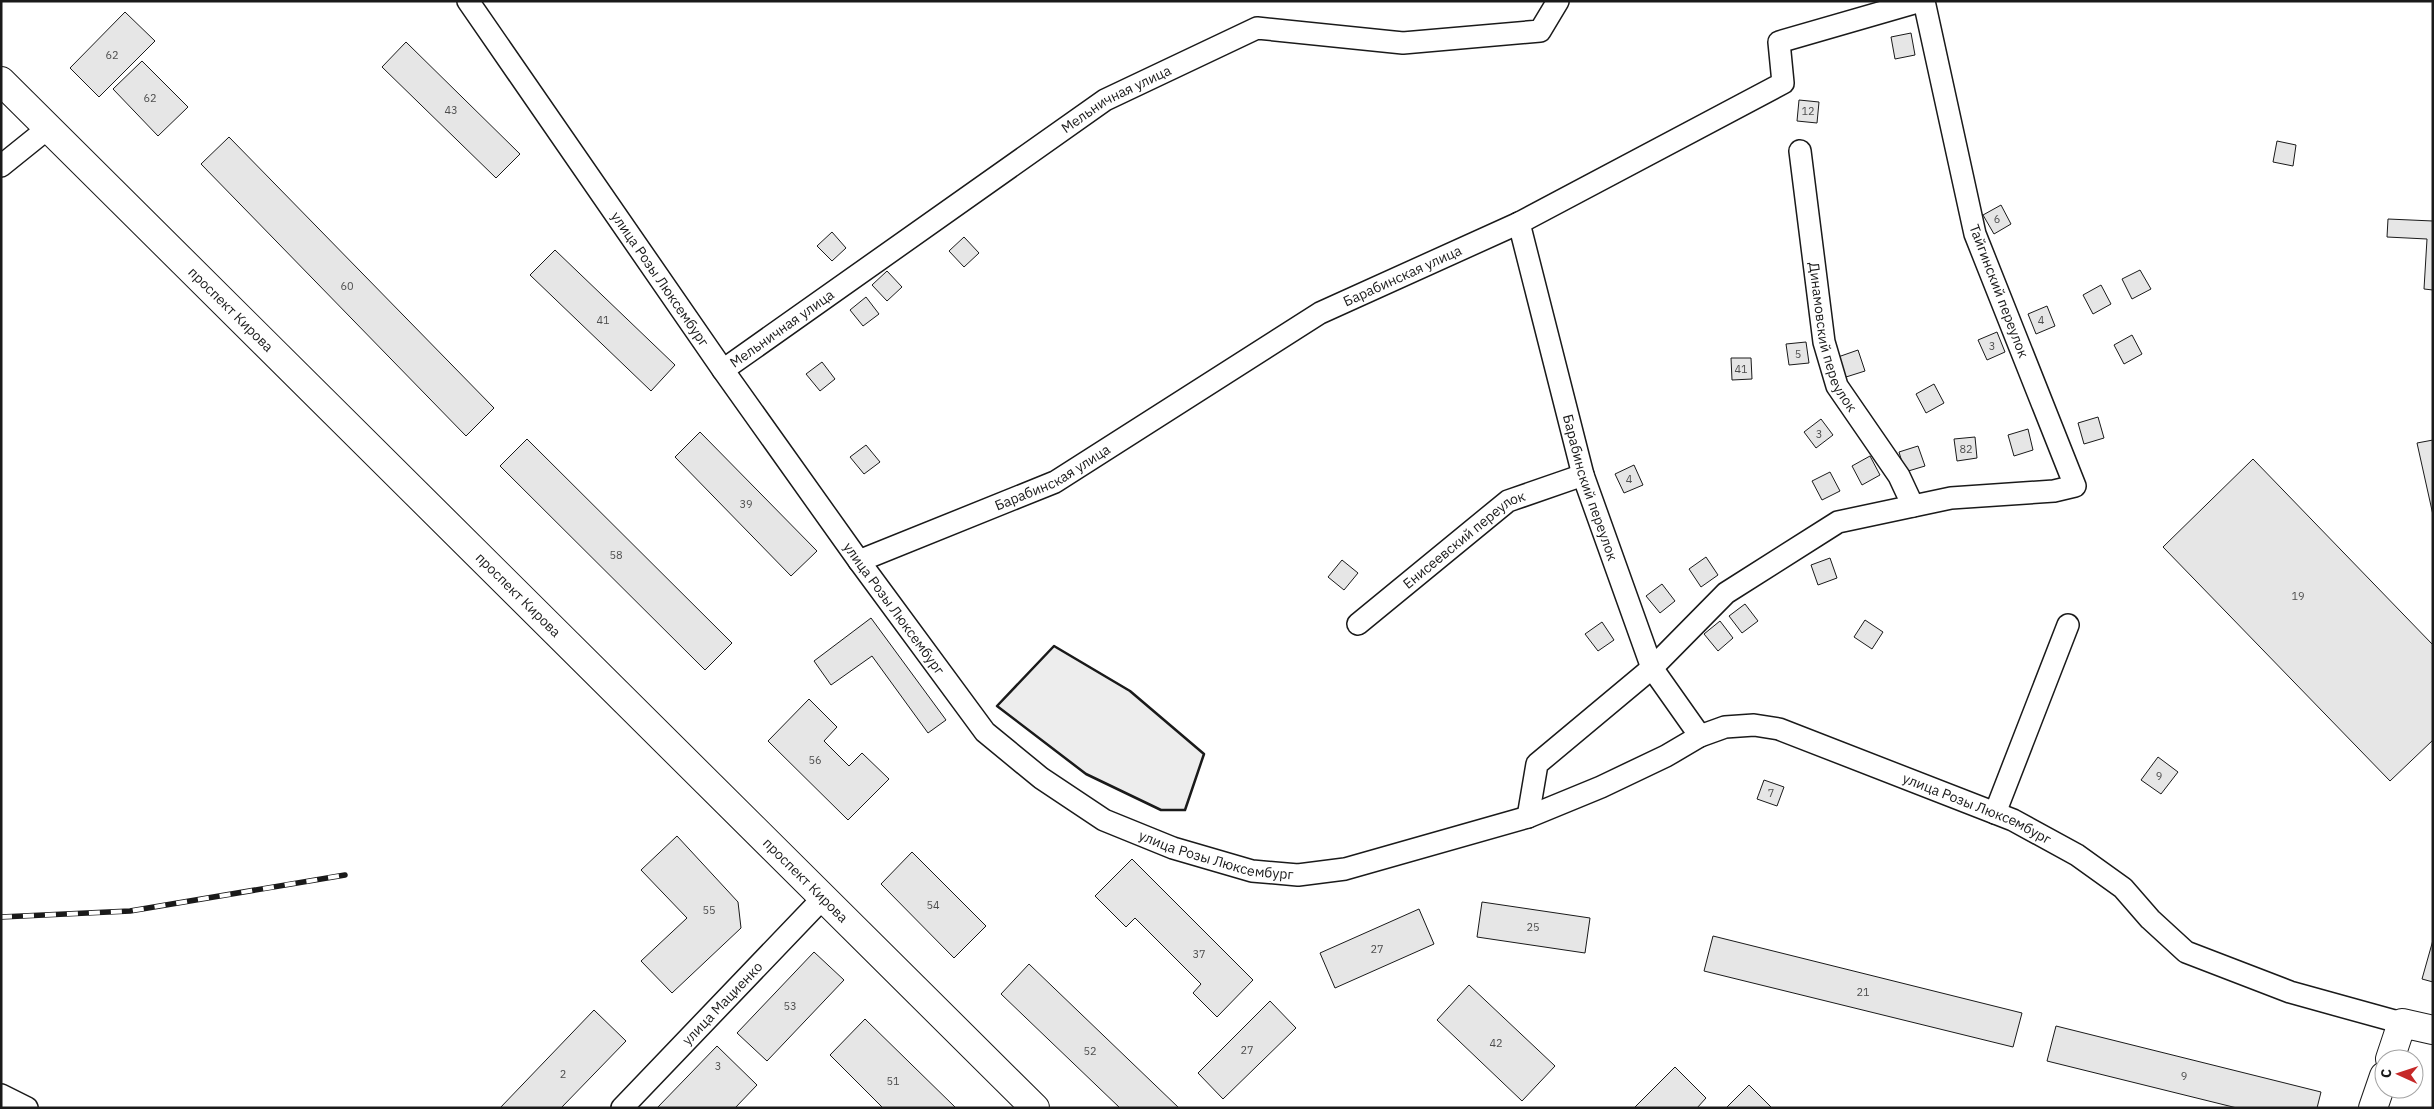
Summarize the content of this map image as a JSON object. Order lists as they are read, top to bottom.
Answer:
{
  "streets": {
    "main road": ["проспект Кирова"],
    "street": [
      "Мельничная улица",
      "Барабинская улица",
      "улица Розы Люксембург",
      "Тайгинский переулок",
      "Динамовский переулок",
      "Барабинский переулок",
      "Енисеевский переулок",
      "улица Мациенко"
    ]
  },
  "crossings": [
    ["Мельничная улица", "улица Розы Люксембург"],
    ["Барабинская улица", "улица Розы Люксембург"],
    ["Барабинская улица", "Тайгинский переулок"],
    ["Барабинская улица", "Барабинский переулок"],
    ["улица Розы Люксембург", "Барабинский переулок"],
    ["Тайгинский переулок", "Динамовский переулок"],
    ["проспект Кирова", "улица Мациенко"],
    ["Барабинский переулок", "Енисеевский переулок"]
  ],
  "house_numbers": [
    "62",
    "62",
    "43",
    "12",
    "6",
    "60",
    "41",
    "4",
    "3",
    "5",
    "41",
    "3",
    "82",
    "4",
    "39",
    "58",
    "19",
    "56",
    "9",
    "7",
    "54",
    "55",
    "25",
    "27",
    "37",
    "21",
    "53",
    "42",
    "27",
    "52",
    "3",
    "2",
    "9",
    "51"
  ],
  "north": "left"
}
